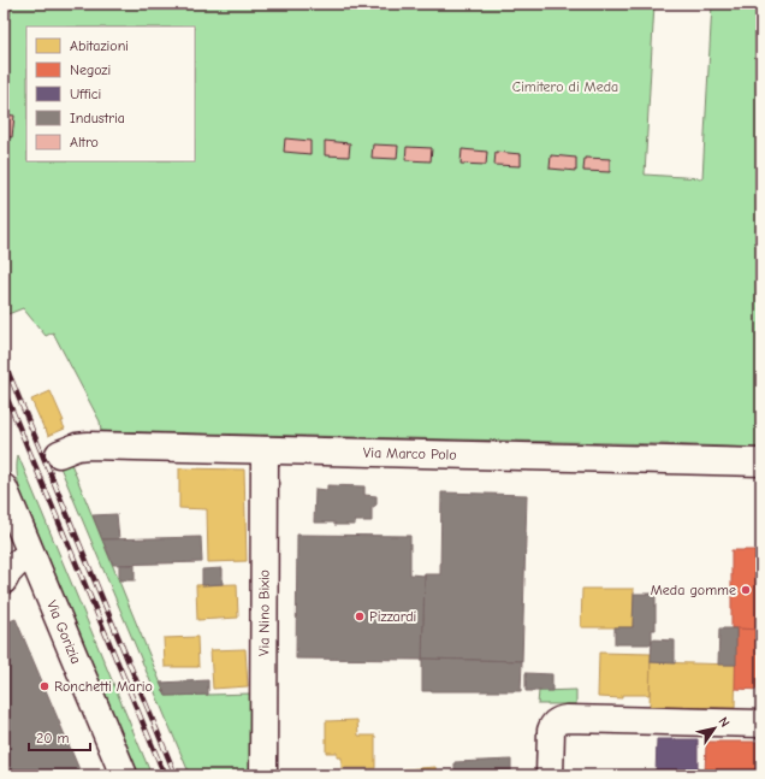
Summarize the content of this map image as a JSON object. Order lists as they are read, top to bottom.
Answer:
{
  "streets": {
    "street": ["Via Marco Polo", "Via Nino Bixio", "Via Gorizia"]
  },
  "crossings": [
    ["Via Marco Polo", "Via Nino Bixio"]
  ],
  "parks": ["Cimitero di Meda"],
  "places": ["Meda gomme", "Pizzardi", "Ronchetti Mario"],
  "legend": [
    "Abitazioni",
    "Negozi",
    "Uffici",
    "Industria",
    "Altro"
  ],
  "scale_bar": "20 m",
  "north": "top right"
}
